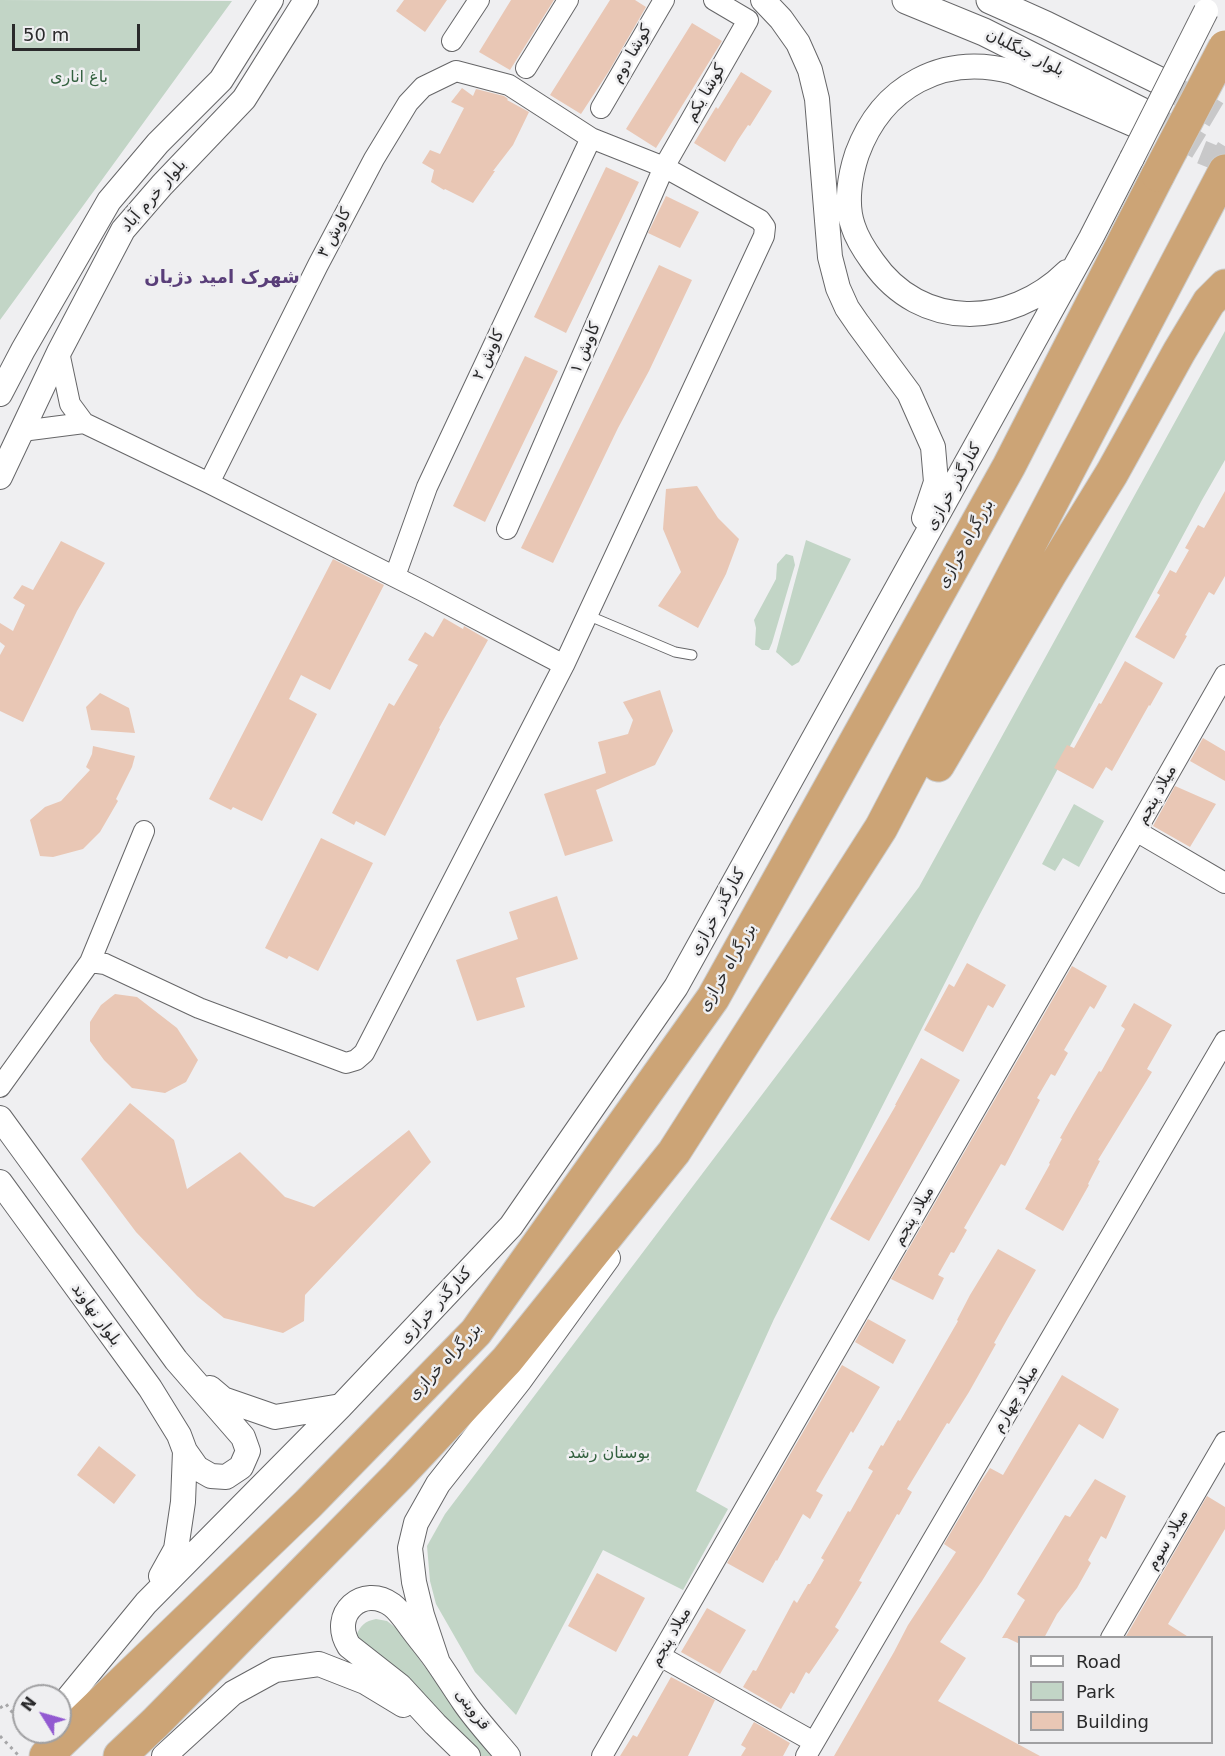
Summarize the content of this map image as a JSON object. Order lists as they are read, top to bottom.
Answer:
{
  "streets": {
    "highway": ["بزرگراه خرازی"],
    "main road": ["بلوار جنگلبان"],
    "street": [
      "کوشا دوم",
      "کوشا یکم",
      "بلوار خرم آباد",
      "کاوش ۳",
      "کاوش ۱",
      "کاوش ۲",
      "کنارگذر خرازی",
      "میلاد پنجم",
      "بلوار نهاوند",
      "میلاد چهارم",
      "میلاد سوم",
      "قزوینی"
    ]
  },
  "crossings": [
    ["کوشا یکم", "کاوش ۱"],
    ["کاوش ۳", "کاوش ۲"],
    ["کنارگذر خرازی", "بزرگراه خرازی"]
  ],
  "districts": ["شهرک امید دژبان"],
  "parks": ["باغ اناری", "بوستان رشد"],
  "legend": ["Road", "Park", "Building"],
  "scale_bar": "50 m",
  "north": "top left"
}
